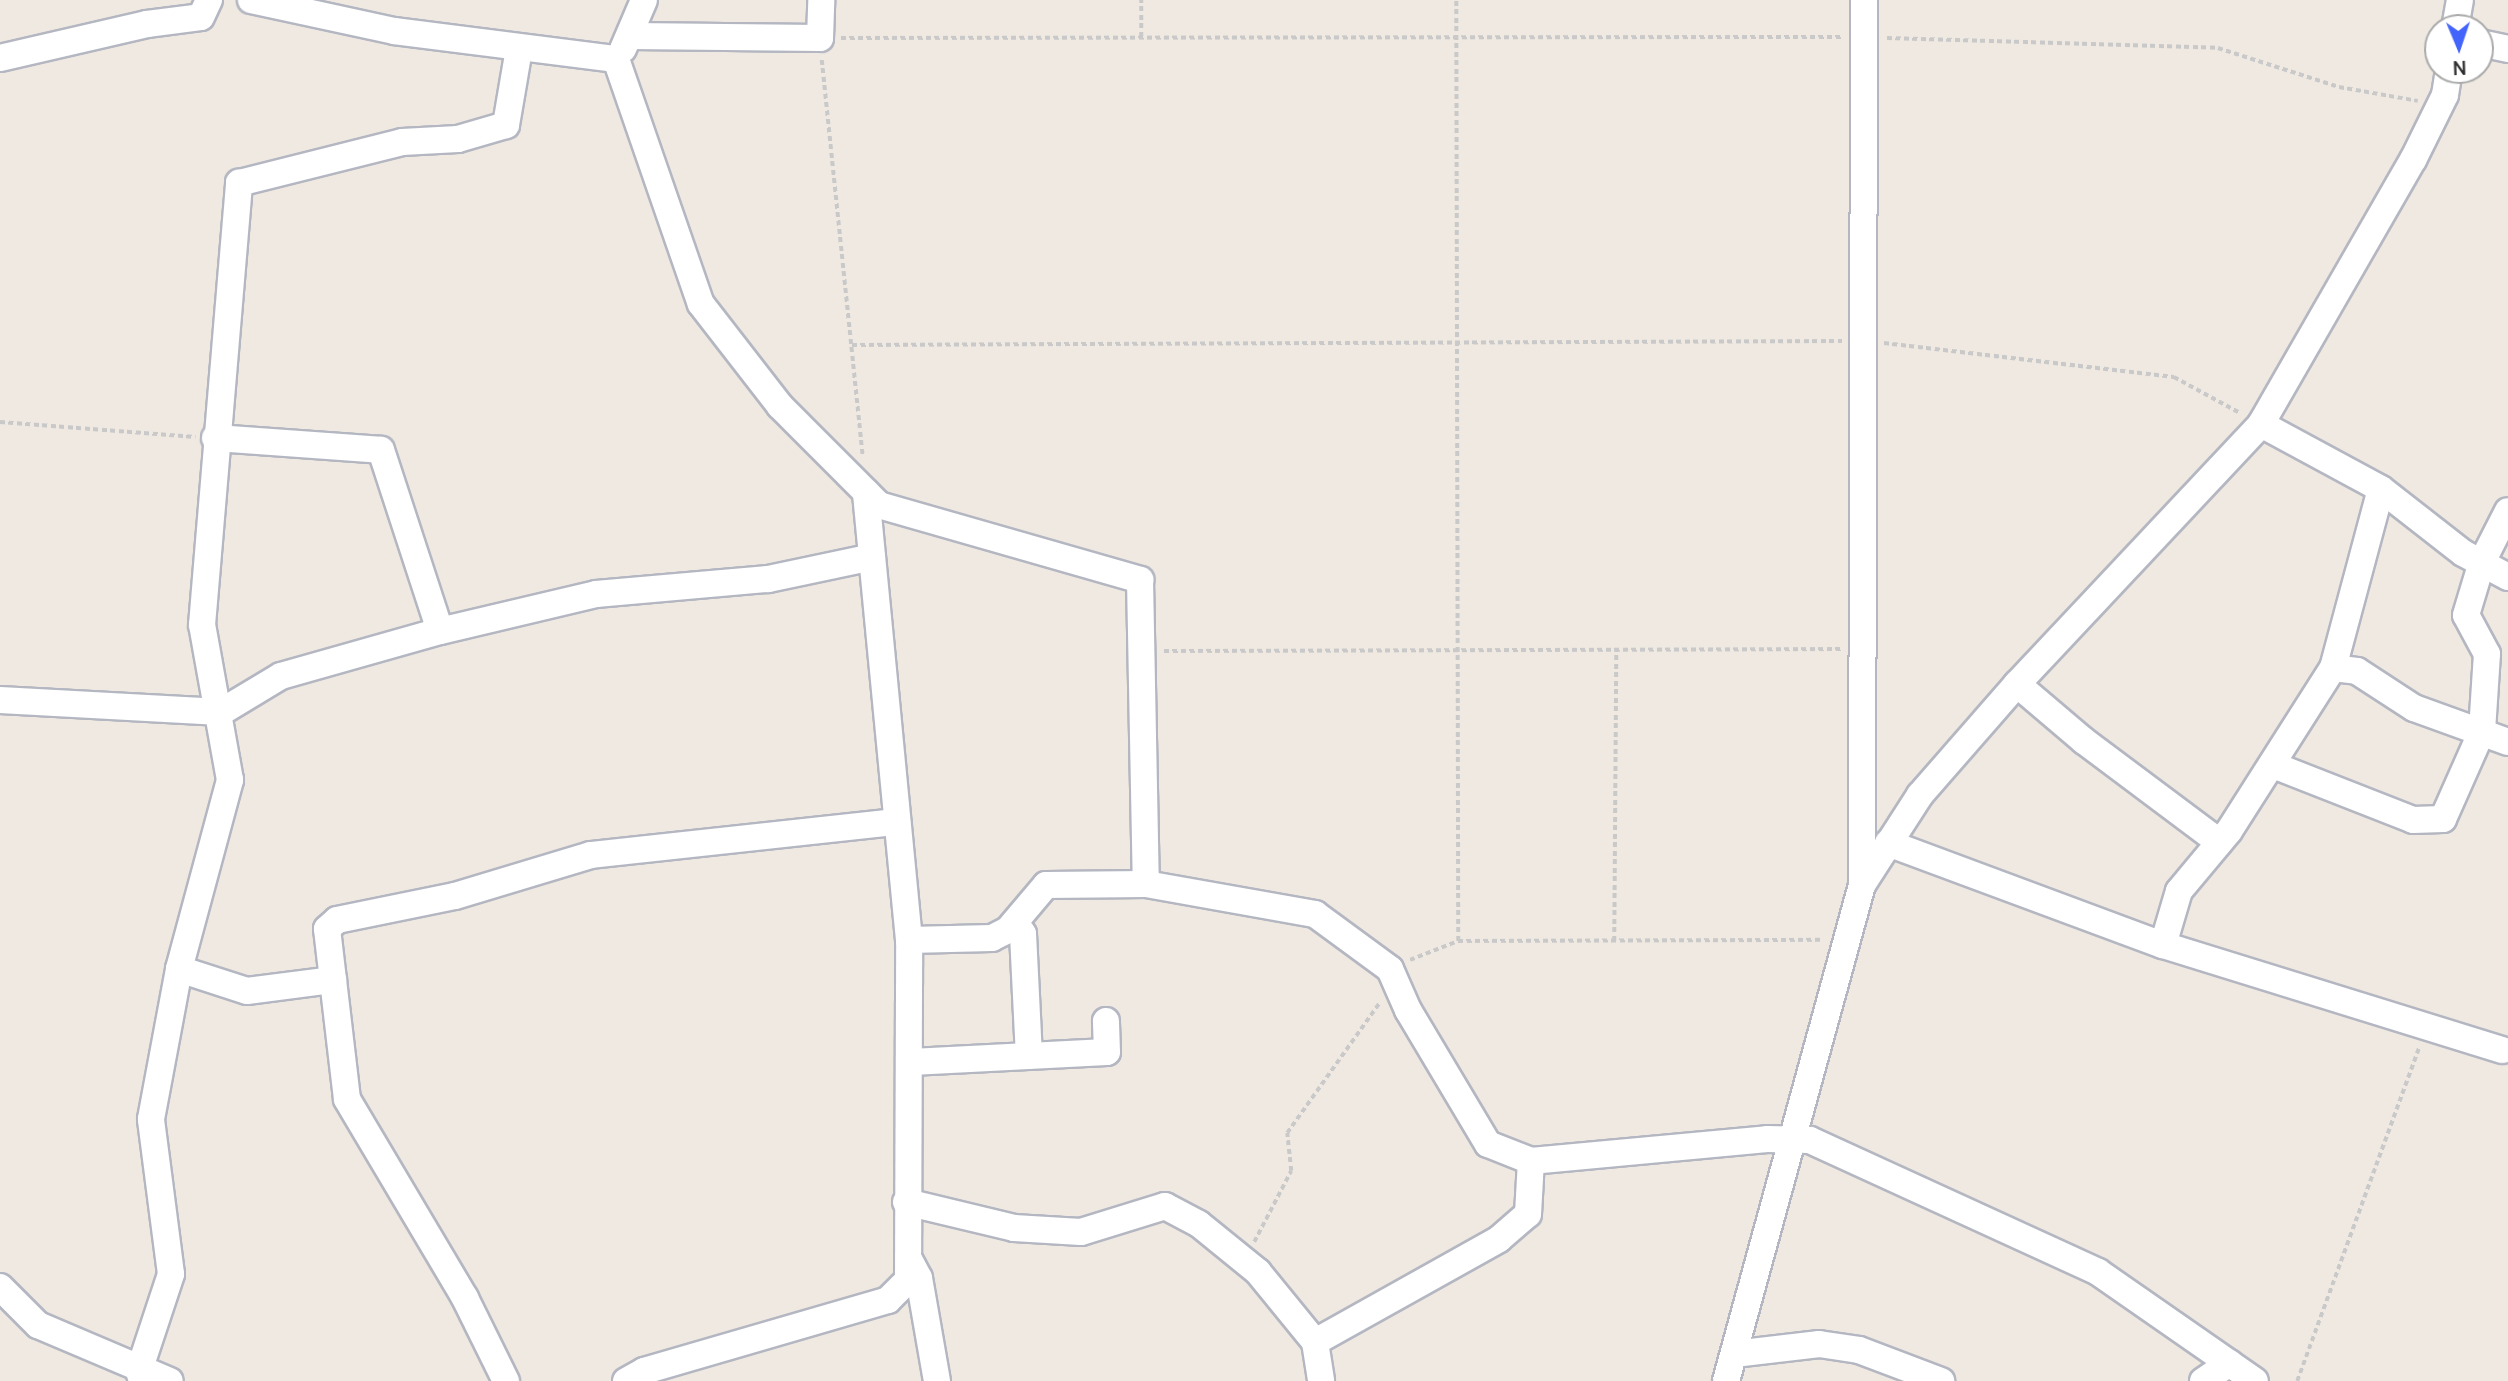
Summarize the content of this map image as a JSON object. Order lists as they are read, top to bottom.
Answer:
{
  "north": "bottom"
}
